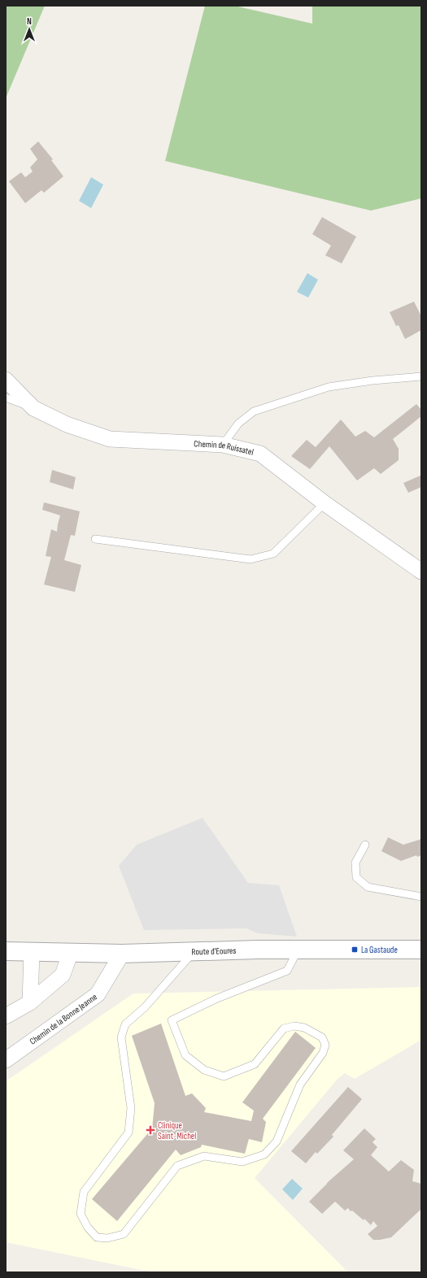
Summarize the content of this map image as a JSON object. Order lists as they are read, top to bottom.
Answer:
{
  "streets": {
    "street": ["Chemin de Ruissatel", "Route d'Eoures", "Chemin de la Bonne Jeanne"]
  },
  "crossings": [
    ["Route d'Eoures", "Chemin de la Bonne Jeanne"]
  ],
  "places": {
    "transit": ["La Gastaude"],
    "health": ["Clinique Saint-Michel"]
  },
  "north": "top"
}
